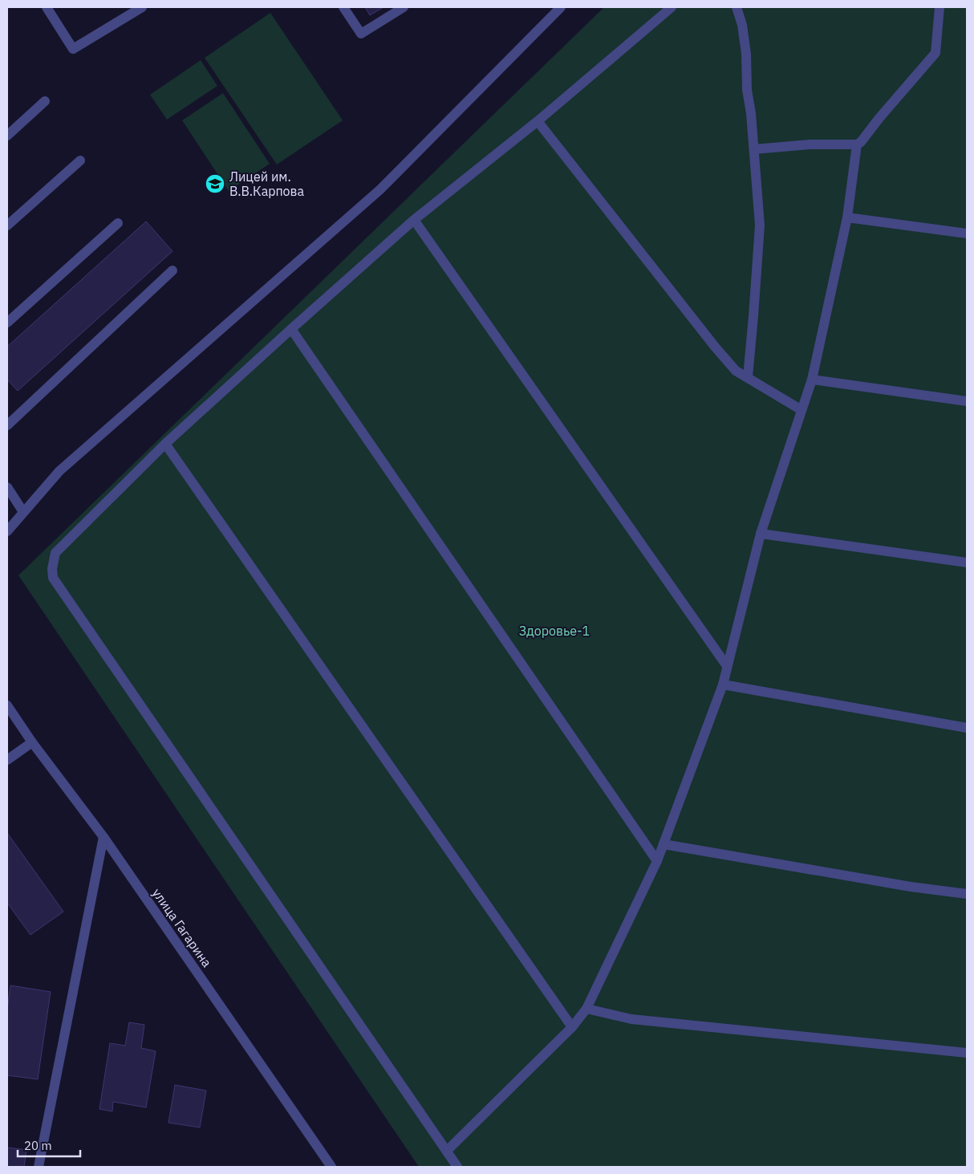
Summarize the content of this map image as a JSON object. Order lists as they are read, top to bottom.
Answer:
{
  "streets": {
    "street": ["улица Гагарина"]
  },
  "parks": ["Здоровье-1"],
  "places": {
    "school or university": ["Лицей им. В.В.Карпова"]
  },
  "scale_bar": "20 m"
}
